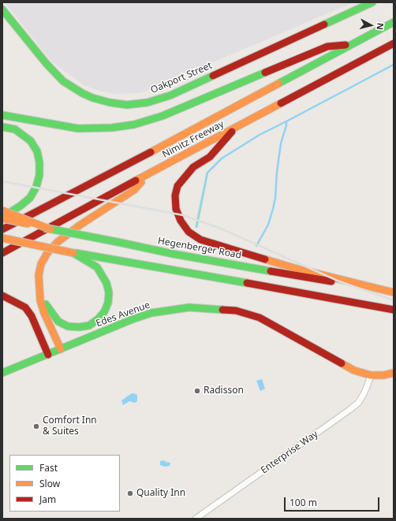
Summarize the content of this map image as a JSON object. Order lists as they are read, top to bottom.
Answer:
{
  "streets": {
    "main road": [
      "Oakport Street",
      "Nimitz Freeway",
      "Hegenberger Road",
      "Edes Avenue"
    ],
    "street": ["Enterprise Way"]
  },
  "crossings": [
    ["Edes Avenue", "Enterprise Way"]
  ],
  "places": ["Radisson", "Comfort Inn & Suites", "Quality Inn"],
  "legend": ["Fast", "Slow", "Jam"],
  "scale_bar": "100 m",
  "north": "right"
}
